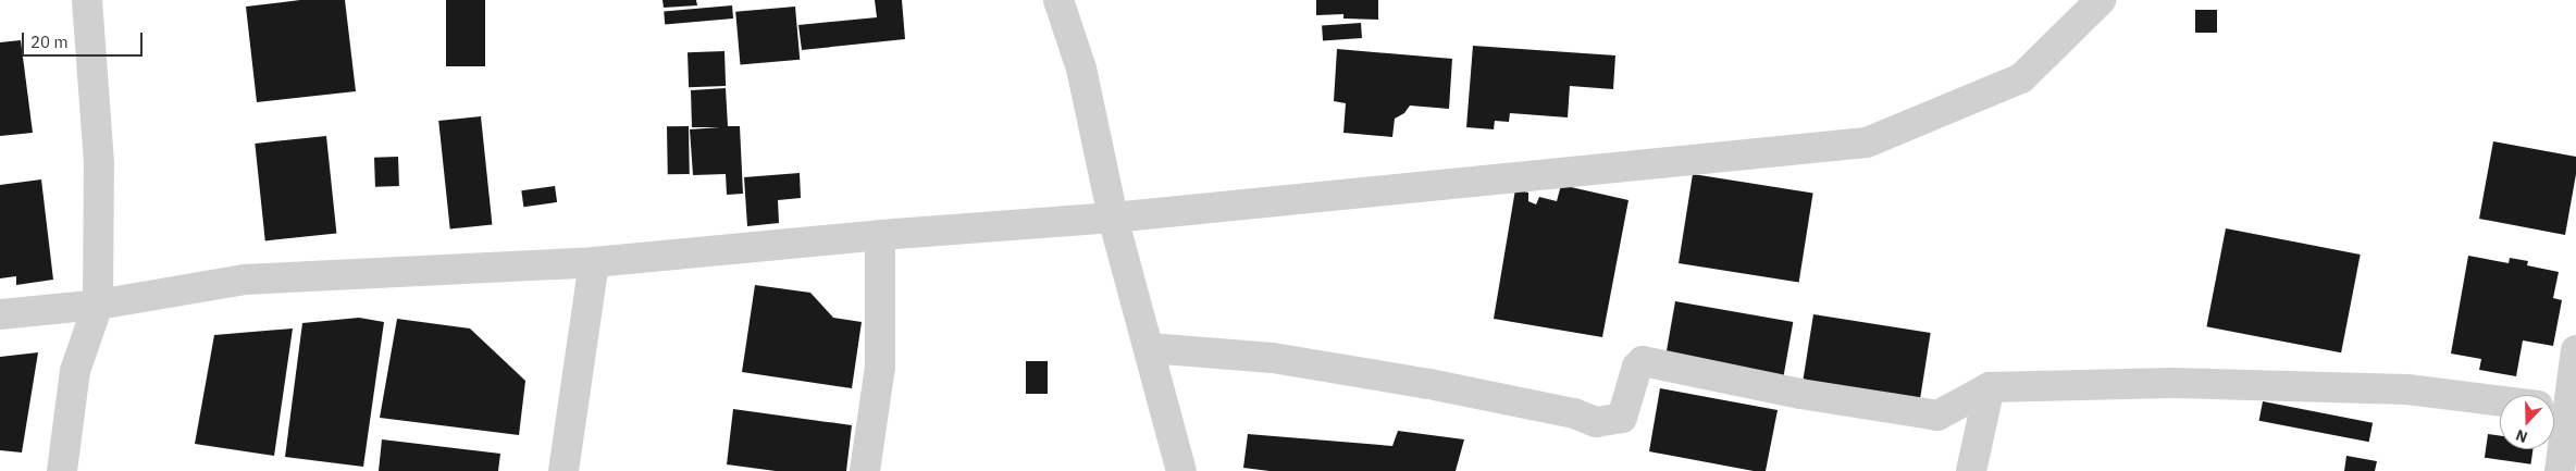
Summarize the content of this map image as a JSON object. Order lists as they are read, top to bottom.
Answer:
{
  "scale_bar": "20 m",
  "north": "bottom"
}
